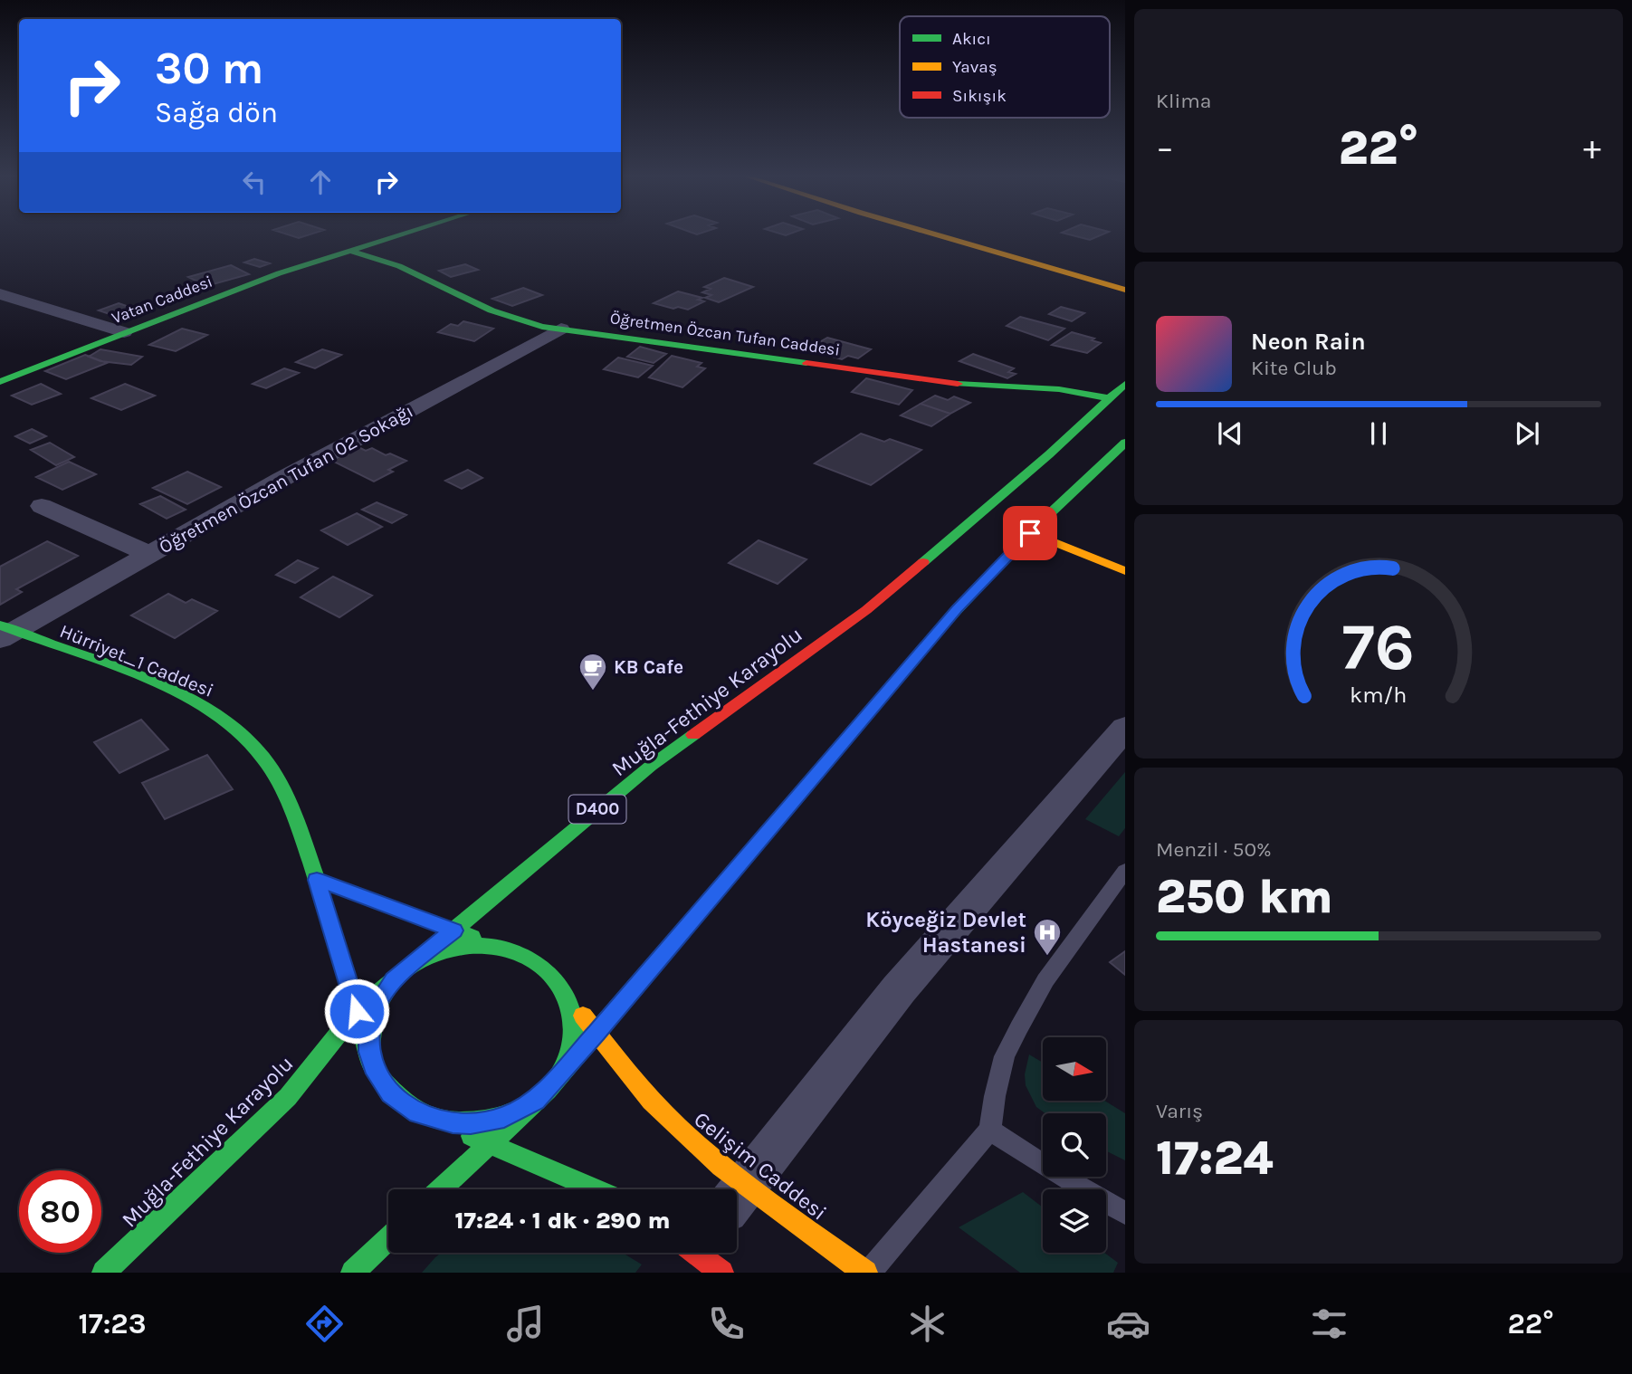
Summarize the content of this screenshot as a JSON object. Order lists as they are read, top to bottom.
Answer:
{
  "streets": {
    "main road": [
      "Vatan Caddesi",
      "Öğretmen Özcan Tufan Caddesi",
      "Hürriyet_1 Caddesi",
      "Muğla-Fethiye Karayolu",
      "D400",
      "Gelişim Caddesi"
    ],
    "street": ["Öğretmen Özcan Tufan 02 Sokağı"]
  },
  "crossings": [
    ["Vatan Caddesi", "Öğretmen Özcan Tufan Caddesi"],
    ["Öğretmen Özcan Tufan Caddesi", "Öğretmen Özcan Tufan 02 Sokağı"],
    ["Öğretmen Özcan Tufan Caddesi", "Muğla-Fethiye Karayolu"],
    ["Öğretmen Özcan Tufan 02 Sokağı", "Hürriyet_1 Caddesi"],
    ["Hürriyet_1 Caddesi", "Muğla-Fethiye Karayolu"],
    ["Hürriyet_1 Caddesi", "Gelişim Caddesi"],
    ["Muğla-Fethiye Karayolu", "Gelişim Caddesi"]
  ],
  "places": {
    "cafe": ["KB Cafe"],
    "hospital": ["Köyceğiz Devlet Hastanesi"]
  },
  "legend": ["Akıcı", "Yavaş", "Sıkışık"],
  "north": "right",
  "page": {
    "tile": [
      "Klima",
      ["Menzil · 50%", "250 km"],
      ["Varış", "17:24"]
    ],
    "turn": ["30 m", "Sağa dön"],
    "heat": ["−", "22°", "+"],
    "song": ["Neon Rain", "Kite Club"],
    "limit": "80",
    "trip": "17:24 · 1 dk · 290 m",
    "tabs": ["17:23", "22°"],
    "gauge": ["76", "km/h"]
  }
}
